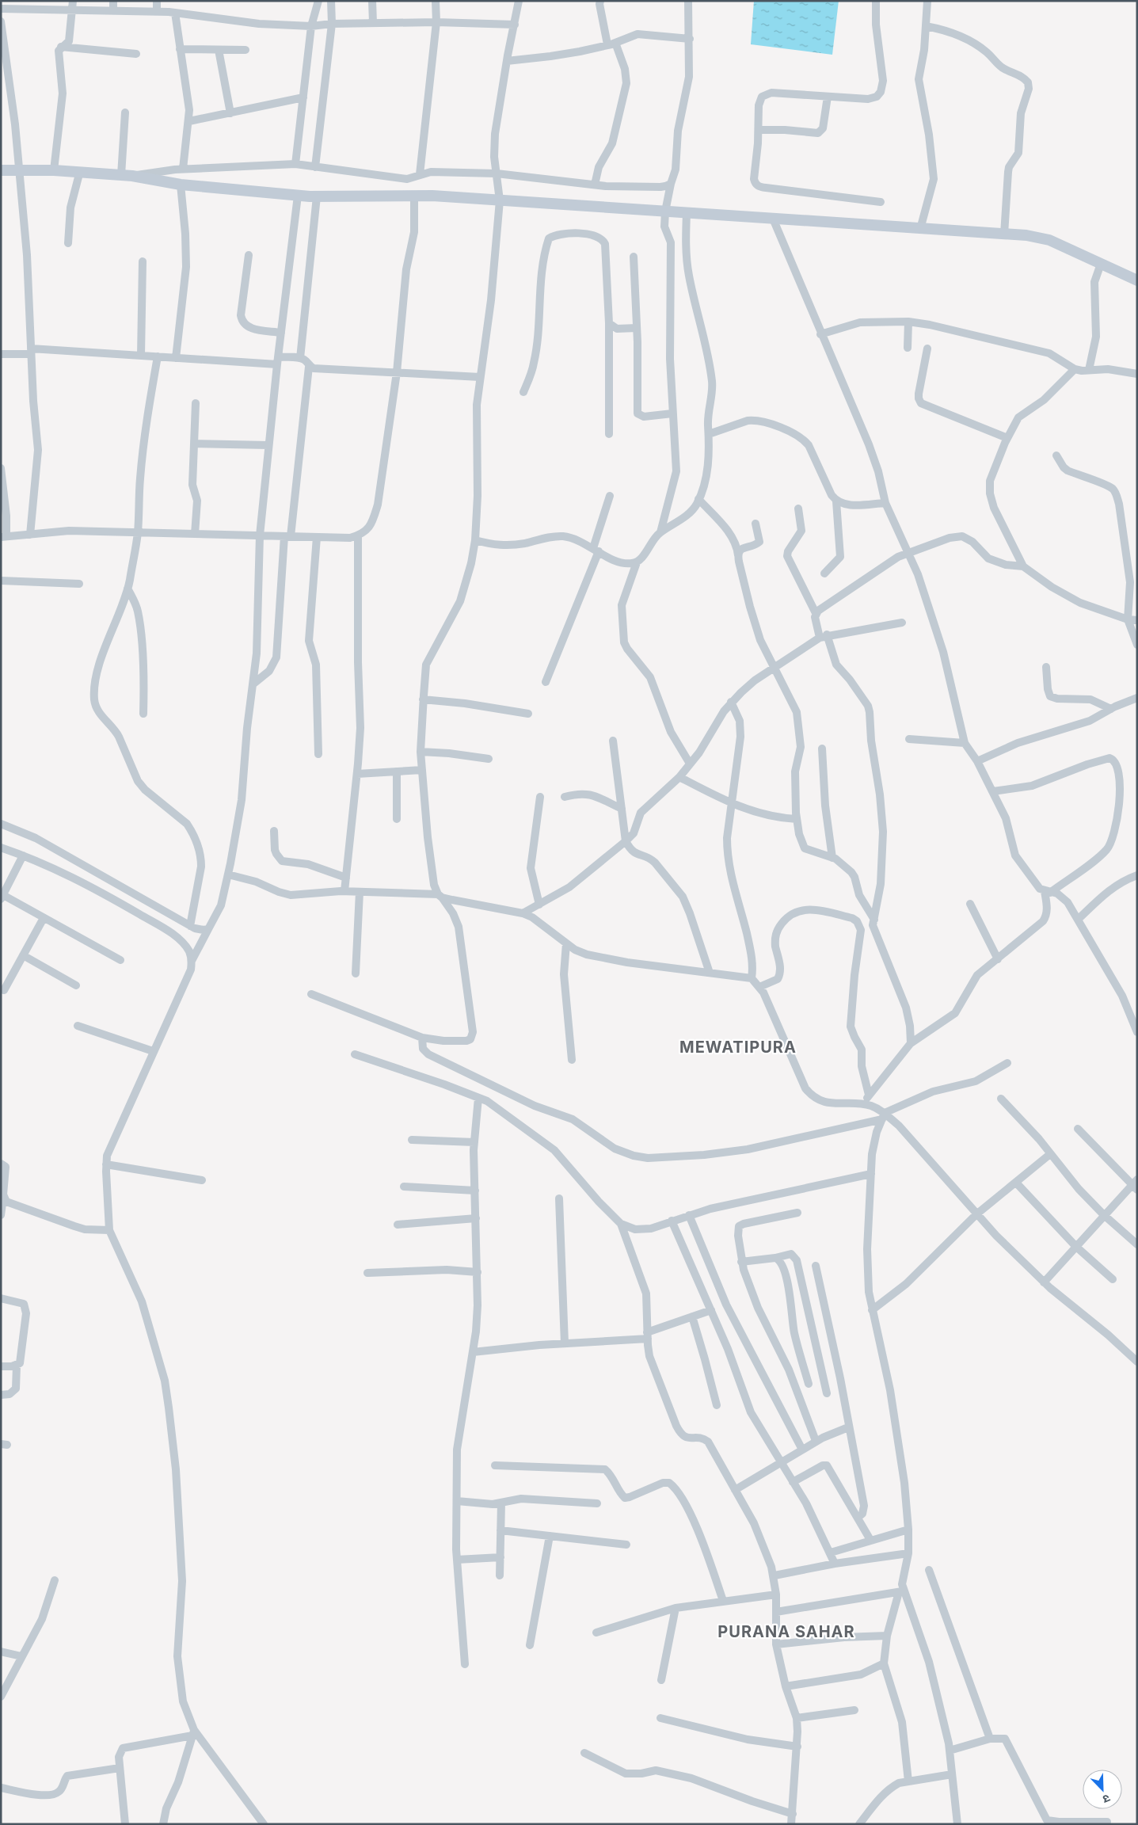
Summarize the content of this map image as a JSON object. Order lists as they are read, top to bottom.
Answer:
{
  "districts": ["MEWATIPURA", "PURANA SAHAR"],
  "north": "bottom right"
}
